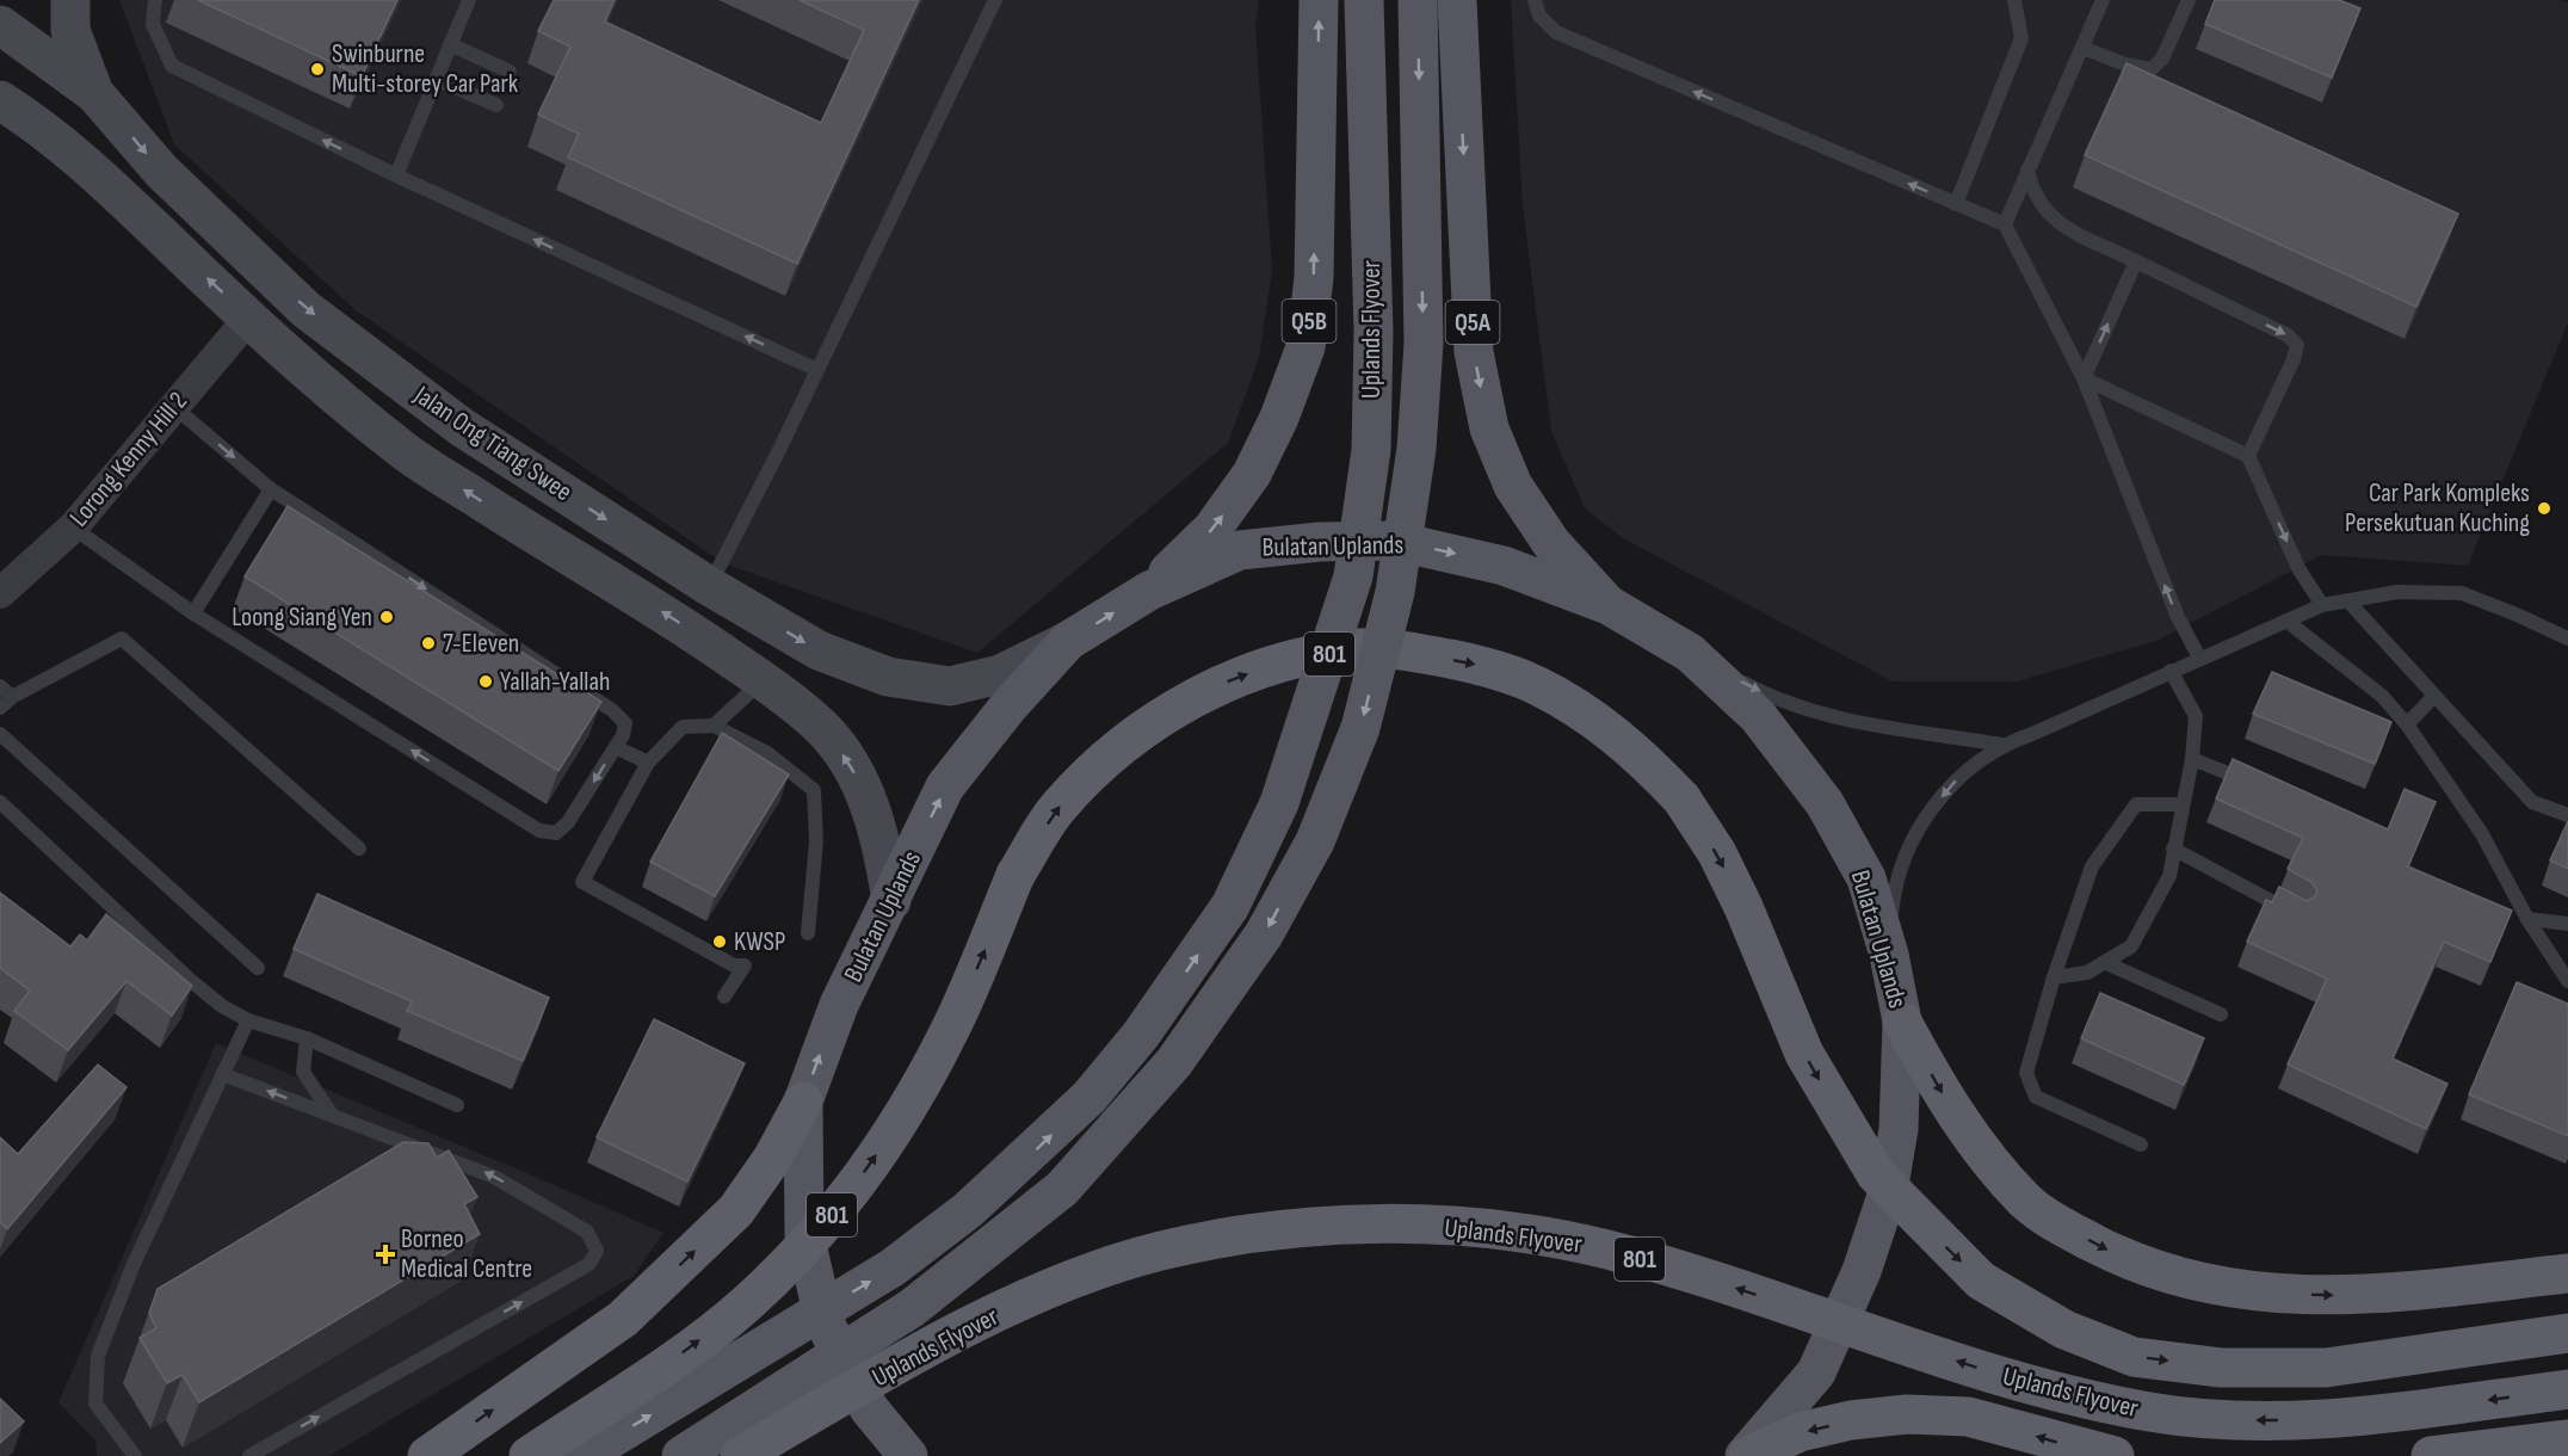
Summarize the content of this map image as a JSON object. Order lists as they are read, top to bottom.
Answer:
{
  "streets": {
    "highway": ["Uplands Flyover", "801"],
    "main road": [
      "Q5B",
      "Q5A",
      "Jalan Ong Tiang Swee",
      "Bulatan Uplands"
    ],
    "street": ["Lorong Kenny Hill 2"]
  },
  "crossings": [
    ["Q5B", "Bulatan Uplands"],
    ["Q5A", "Bulatan Uplands"],
    ["Jalan Ong Tiang Swee", "Lorong Kenny Hill 2"],
    ["Jalan Ong Tiang Swee", "Bulatan Uplands"]
  ],
  "one_way": ["Bulatan Uplands"],
  "places": {
    "other": [
      "Swinburne Multi-storey Car Park",
      "Car Park Kompleks Persekutuan Kuching",
      "Loong Siang Yen",
      "7-Eleven",
      "Yallah-Yallah",
      "KWSP"
    ],
    "health": ["Borneo Medical Centre"]
  }
}
